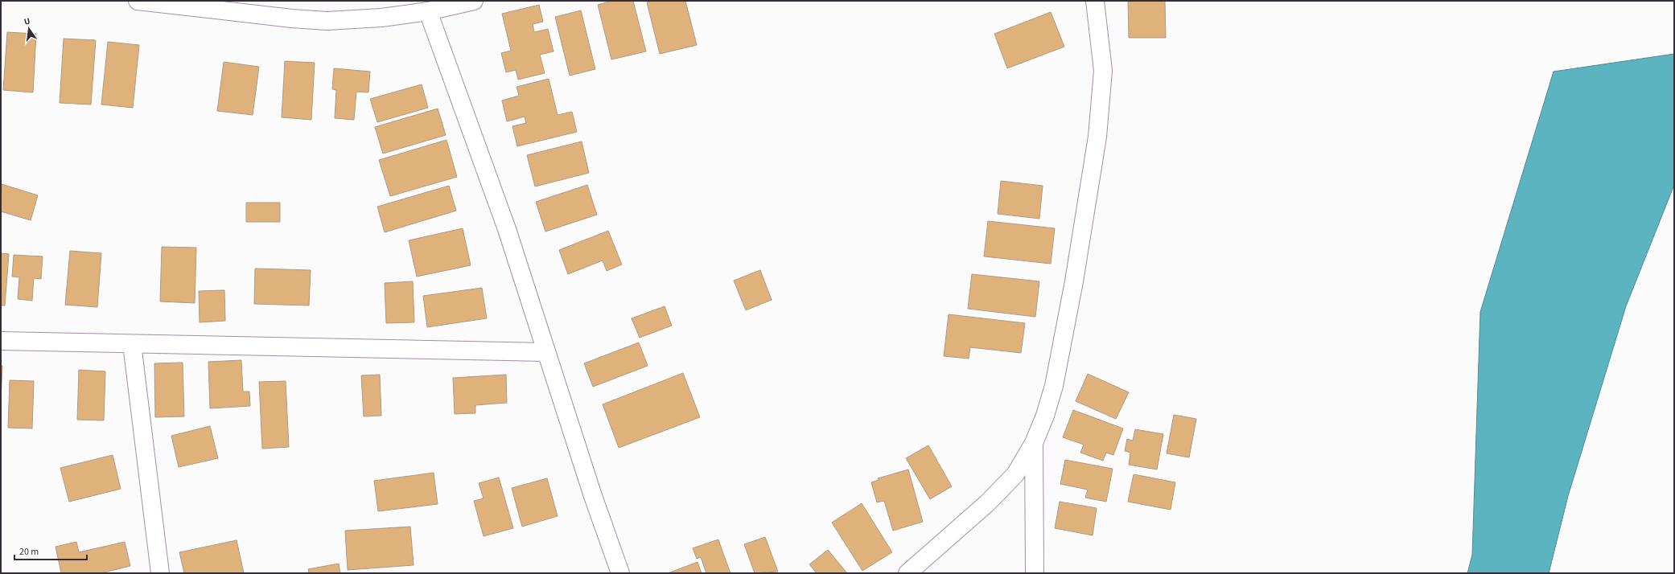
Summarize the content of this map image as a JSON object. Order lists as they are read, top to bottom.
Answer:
{
  "scale_bar": "20 m",
  "north": "top"
}
